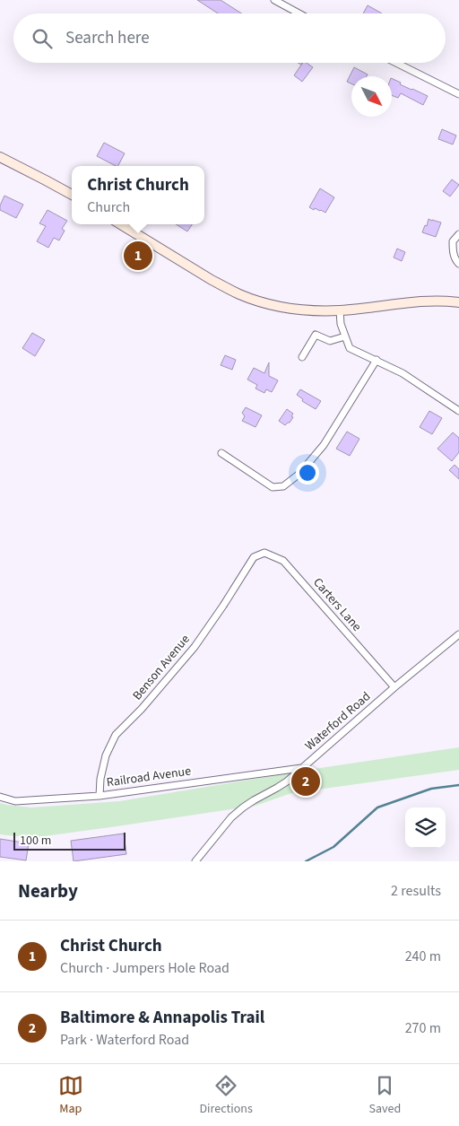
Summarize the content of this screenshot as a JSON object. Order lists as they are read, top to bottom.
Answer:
{
  "streets": {
    "street": [
      "Carters Lane",
      "Benson Avenue",
      "Waterford Road",
      "Railroad Avenue"
    ]
  },
  "crossings": [
    ["Carters Lane", "Benson Avenue"],
    ["Carters Lane", "Waterford Road"],
    ["Benson Avenue", "Railroad Avenue"],
    ["Waterford Road", "Railroad Avenue"]
  ],
  "scale_bar": "100 m",
  "north": "bottom right",
  "page": {
    "search": "Search here",
    "popup": ["Christ Church", "Church"],
    "pins": ["1", "2"],
    "scale": "100 m",
    "heading": ["Nearby", "2 results"],
    "list": [
      {
        "mark": "1",
        "name": "Christ Church",
        "note": "Church · Jumpers Hole Road",
        "value": "240 m"
      },
      {
        "mark": "2",
        "name": "Baltimore & Annapolis Trail",
        "note": "Park · Waterford Road",
        "value": "270 m"
      }
    ],
    "nav": ["Map", "Directions", "Saved"]
  }
}
